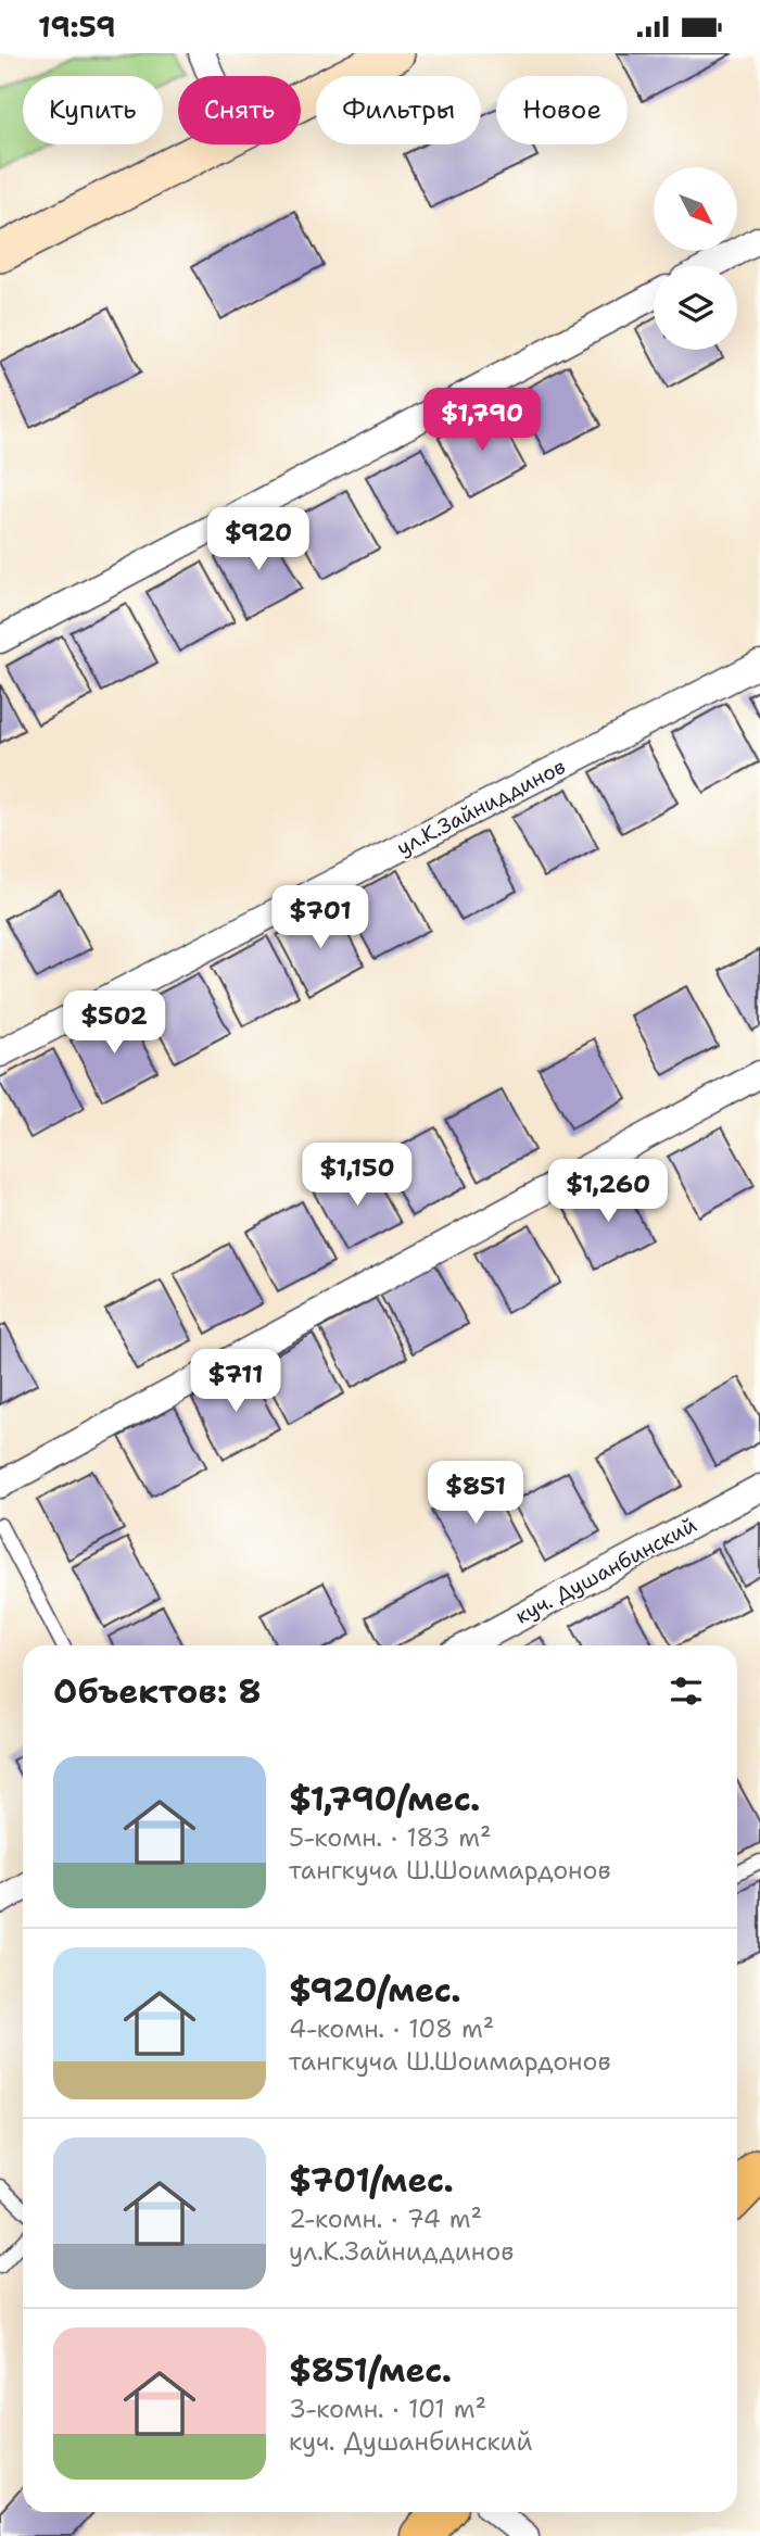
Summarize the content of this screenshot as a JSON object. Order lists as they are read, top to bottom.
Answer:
{
  "streets": {
    "street": ["ул.К.Зайниддинов", "куч. Душанбинский"]
  },
  "north": "bottom right",
  "page": {
    "status": "19:59",
    "chip": [
      "Купить",
      "Снять",
      "Фильтры",
      "Новое"
    ],
    "price": [
      "$1,790",
      "$920",
      "$701",
      "$502",
      "$1,150",
      "$1,260",
      "$711",
      "$851"
    ],
    "heading": "Объектов: 8",
    "list": [
      {
        "name": "$1,790/мес.",
        "note": "5-комн. · 183 m² · тангкуча Ш.Шоимардонов"
      },
      {
        "name": "$920/мес.",
        "note": "4-комн. · 108 m² · тангкуча Ш.Шоимардонов"
      },
      {
        "name": "$701/мес.",
        "note": "2-комн. · 74 m² · ул.К.Зайниддинов"
      },
      {
        "name": "$851/мес.",
        "note": "3-комн. · 101 m² · куч. Душанбинский"
      }
    ]
  }
}
